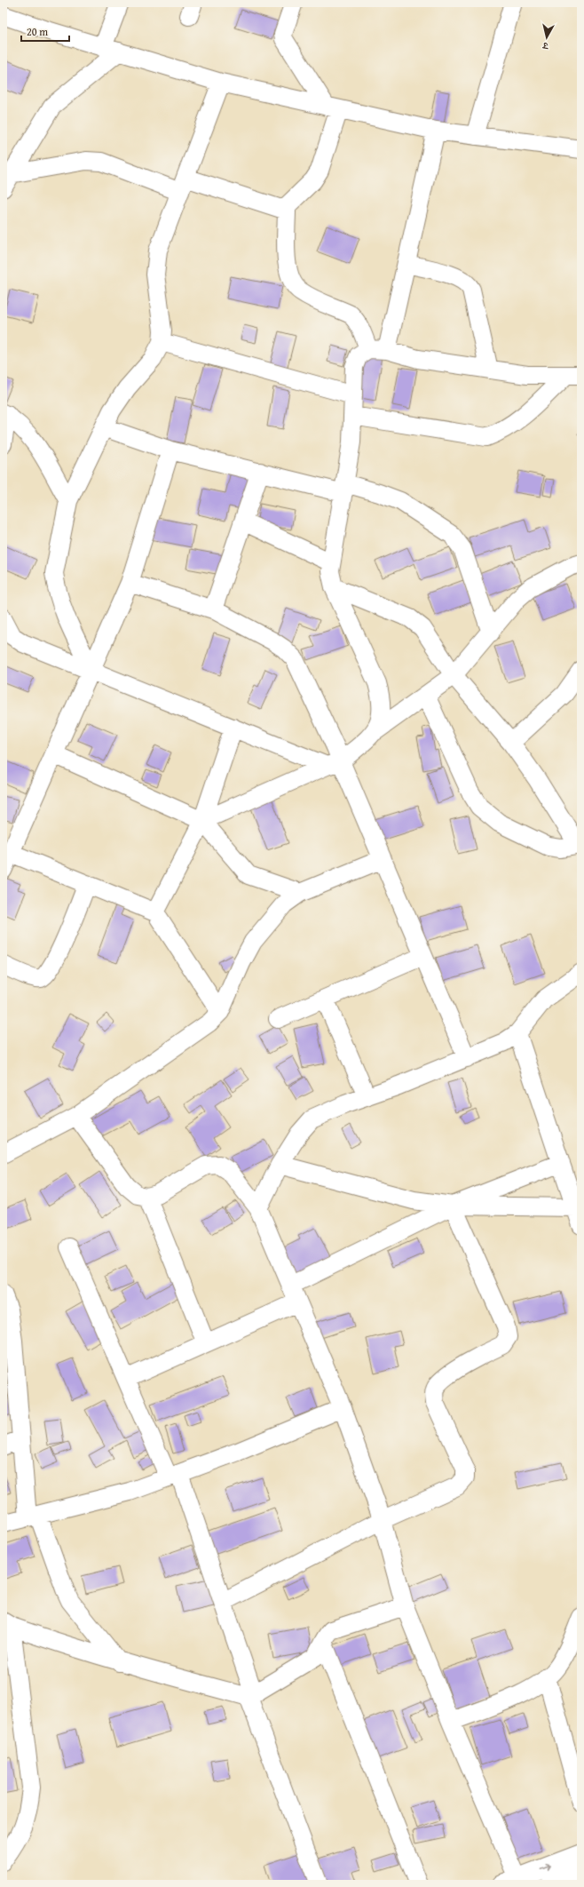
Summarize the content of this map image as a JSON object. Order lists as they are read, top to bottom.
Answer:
{
  "scale_bar": "20 m",
  "north": "bottom"
}
